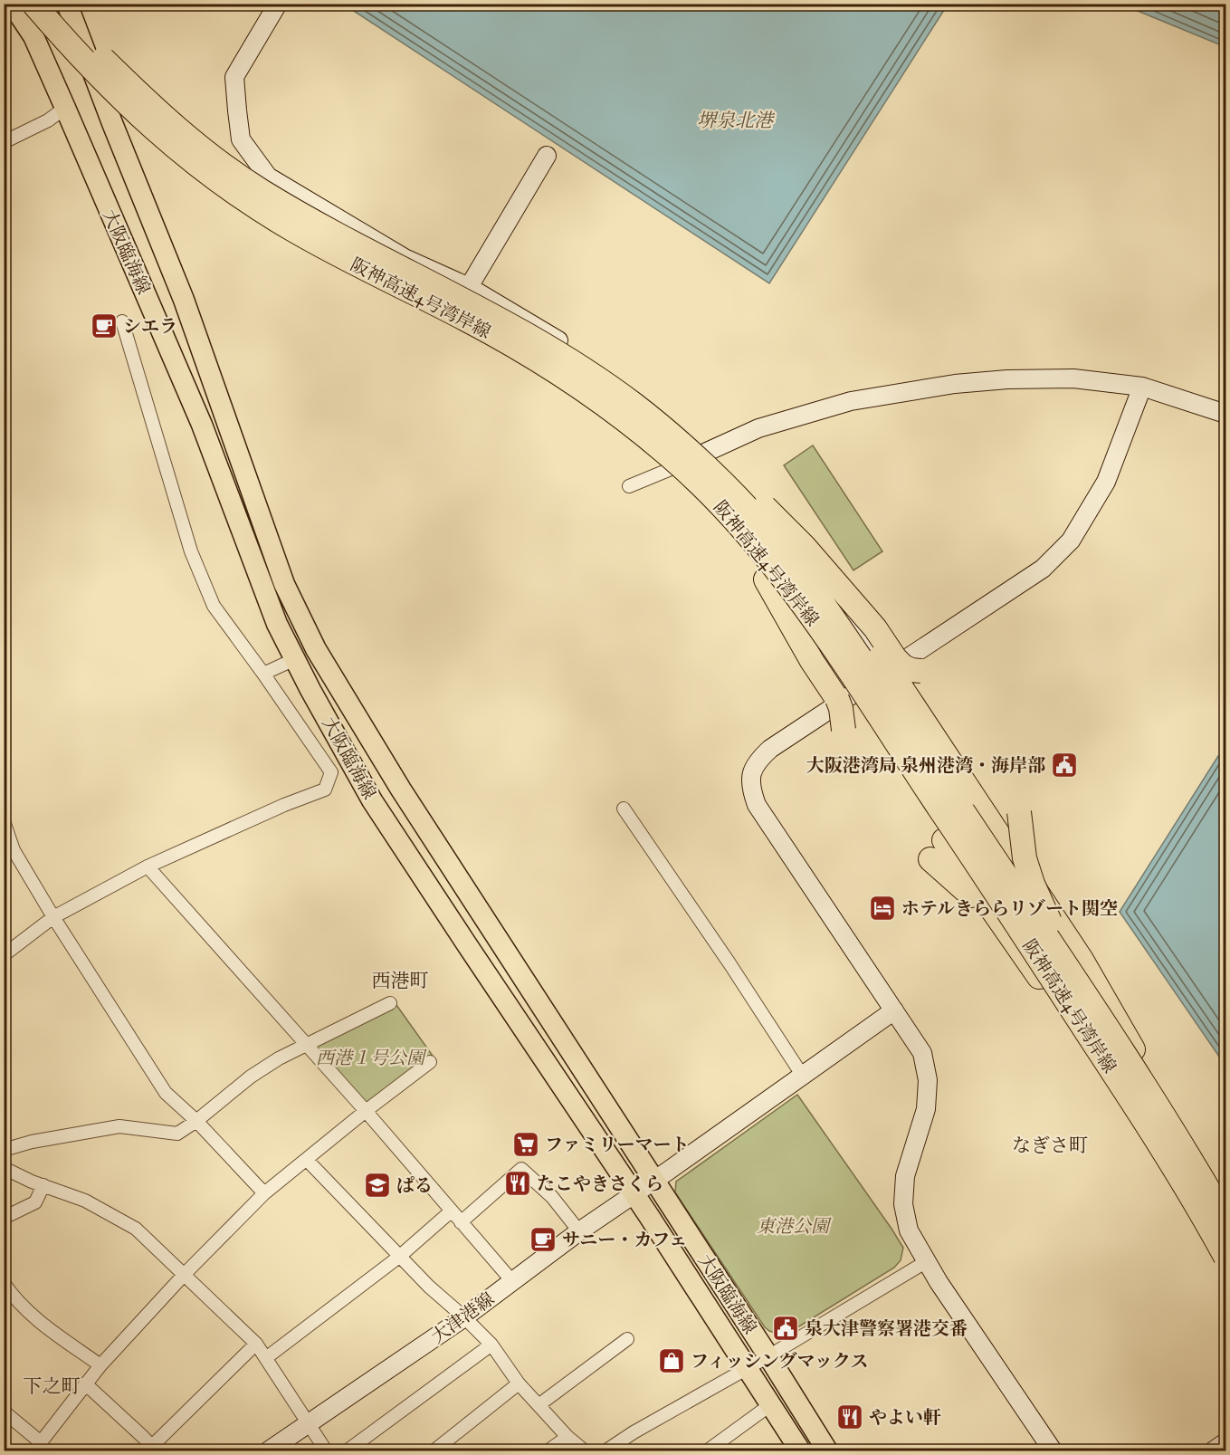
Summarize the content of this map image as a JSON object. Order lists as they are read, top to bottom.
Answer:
{
  "streets": {
    "highway": ["阪神高速4号湾岸線"],
    "main road": ["大阪臨海線"],
    "street": ["大津港線"]
  },
  "crossings": [
    ["大阪臨海線", "阪神高速4号湾岸線"],
    ["大阪臨海線", "大津港線"]
  ],
  "districts": ["西港町", "なぎさ町", "下之町"],
  "water": ["堺泉北港"],
  "parks": ["西港１号公園", "東港公園"],
  "places": {
    "cafe": ["シエラ", "サニー・カフェ"],
    "public building": ["大阪港湾局 泉州港湾・海岸部", "泉大津警察署港交番"],
    "hotel": ["ホテルきららリゾート関空"],
    "supermarket": ["ファミリーマート"],
    "restaurant": ["たこやきさくら", "やよい軒"],
    "school or university": ["ぱる"],
    "shop": ["フィッシングマックス"]
  }
}
